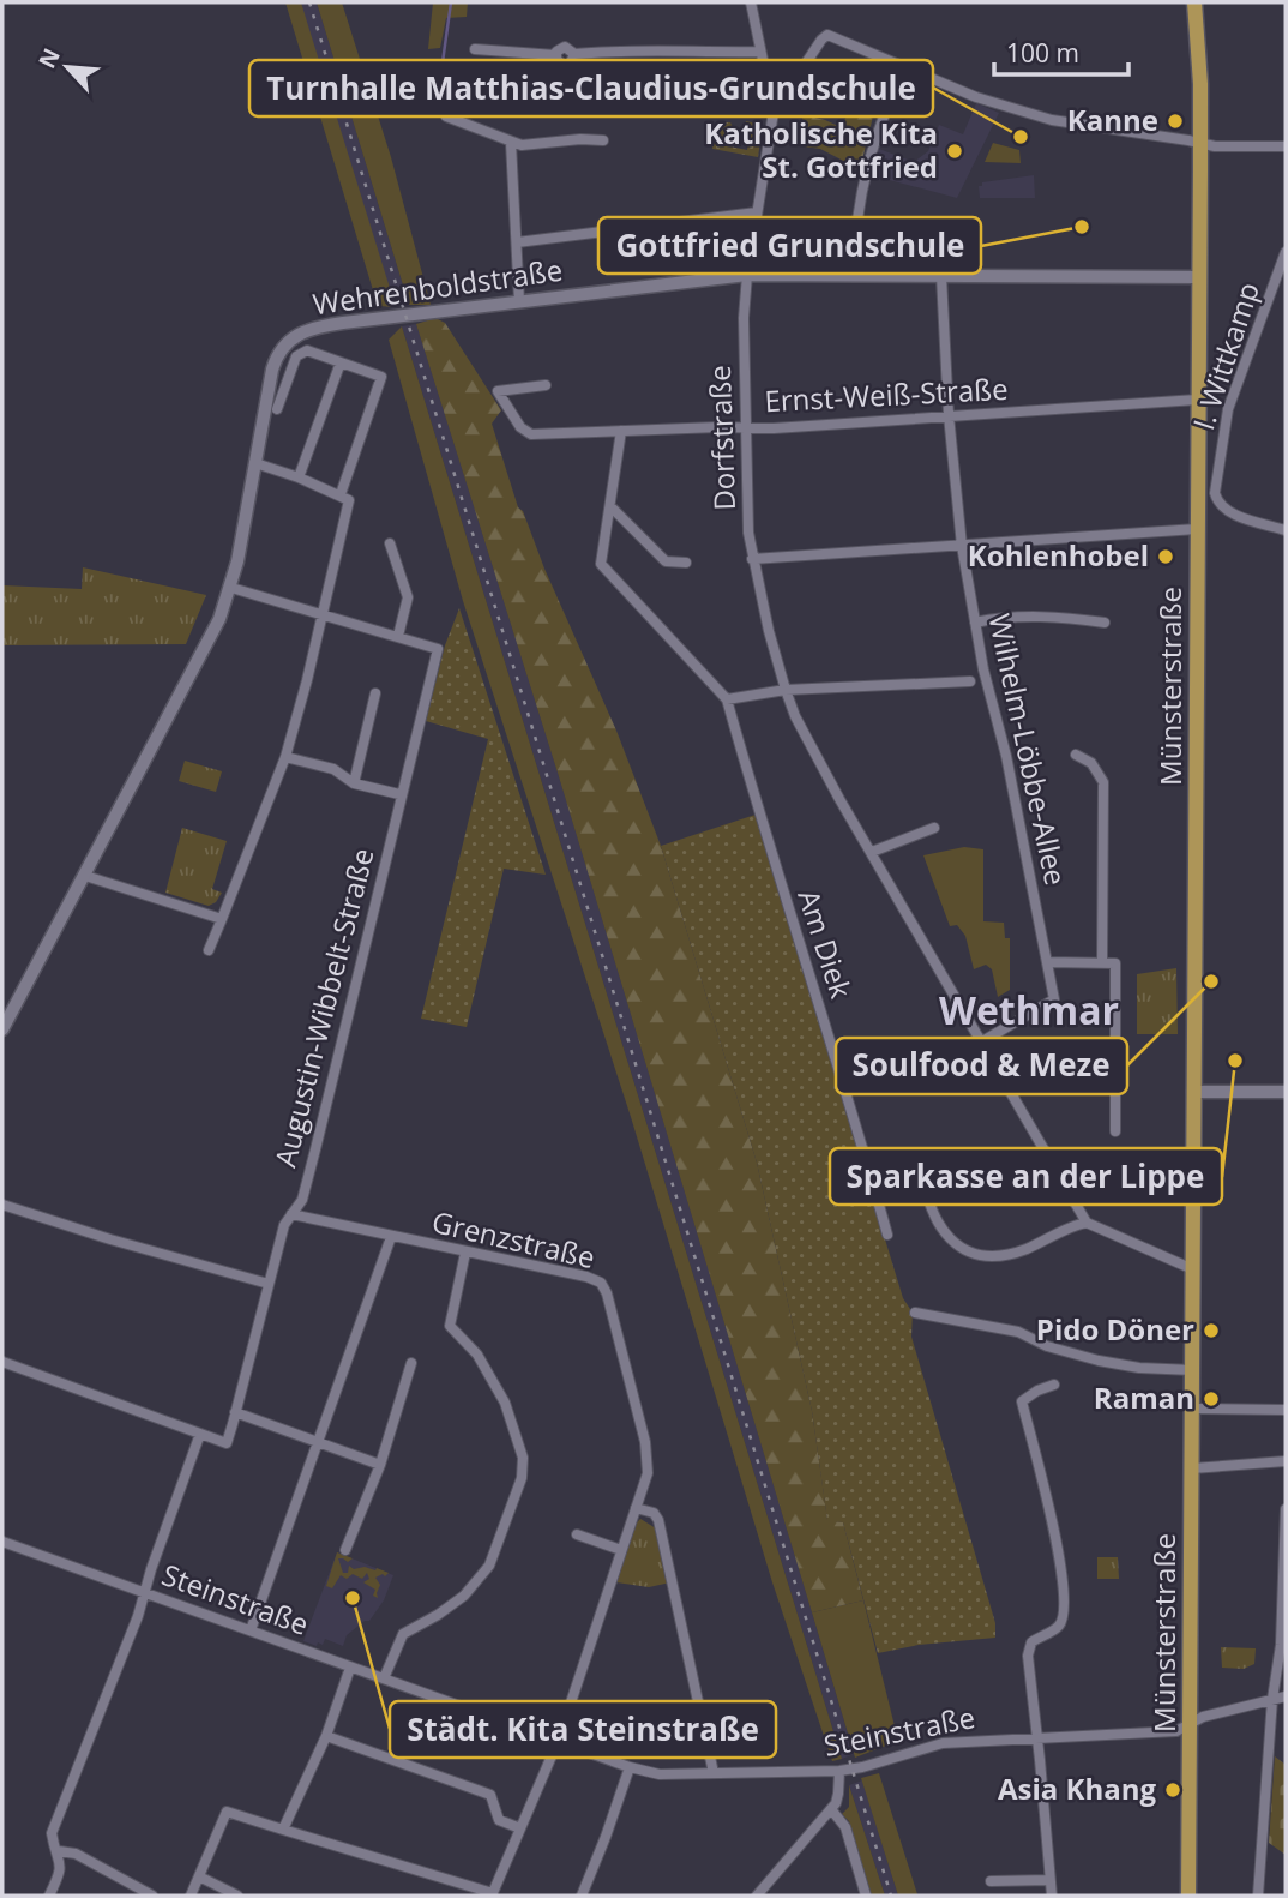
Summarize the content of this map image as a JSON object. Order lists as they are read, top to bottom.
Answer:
{
  "streets": {
    "main road": ["Münsterstraße"],
    "street": [
      "Wehrenboldstraße",
      "I. Wittkamp",
      "Ernst-Weiß-Straße",
      "Dorfstraße",
      "Wilhelm-Löbbe-Allee",
      "Am Diek",
      "Augustin-Wibbelt-Straße",
      "Grenzstraße",
      "Steinstraße"
    ]
  },
  "crossings": [
    ["Wehrenboldstraße", "Dorfstraße"],
    ["Wehrenboldstraße", "Münsterstraße"],
    ["Wehrenboldstraße", "Wilhelm-Löbbe-Allee"],
    ["Wehrenboldstraße", "Augustin-Wibbelt-Straße"],
    ["Ernst-Weiß-Straße", "Dorfstraße"],
    ["Ernst-Weiß-Straße", "Münsterstraße"],
    ["Ernst-Weiß-Straße", "Wilhelm-Löbbe-Allee"],
    ["Dorfstraße", "Wilhelm-Löbbe-Allee"],
    ["Münsterstraße", "Steinstraße"],
    ["Augustin-Wibbelt-Straße", "Grenzstraße"],
    ["Grenzstraße", "Steinstraße"]
  ],
  "districts": ["Wethmar"],
  "places": [
    "Kanne",
    "Turnhalle Matthias-Claudius-Grundschule",
    "Katholische Kita St. Gottfried",
    "Gottfried Grundschule",
    "Kohlenhobel",
    "Soulfood & Meze",
    "Sparkasse an der Lippe",
    "Pido Döner",
    "Raman",
    "Städt. Kita Steinstraße",
    "Asia Khang"
  ],
  "scale_bar": "100 m",
  "north": "top left"
}
